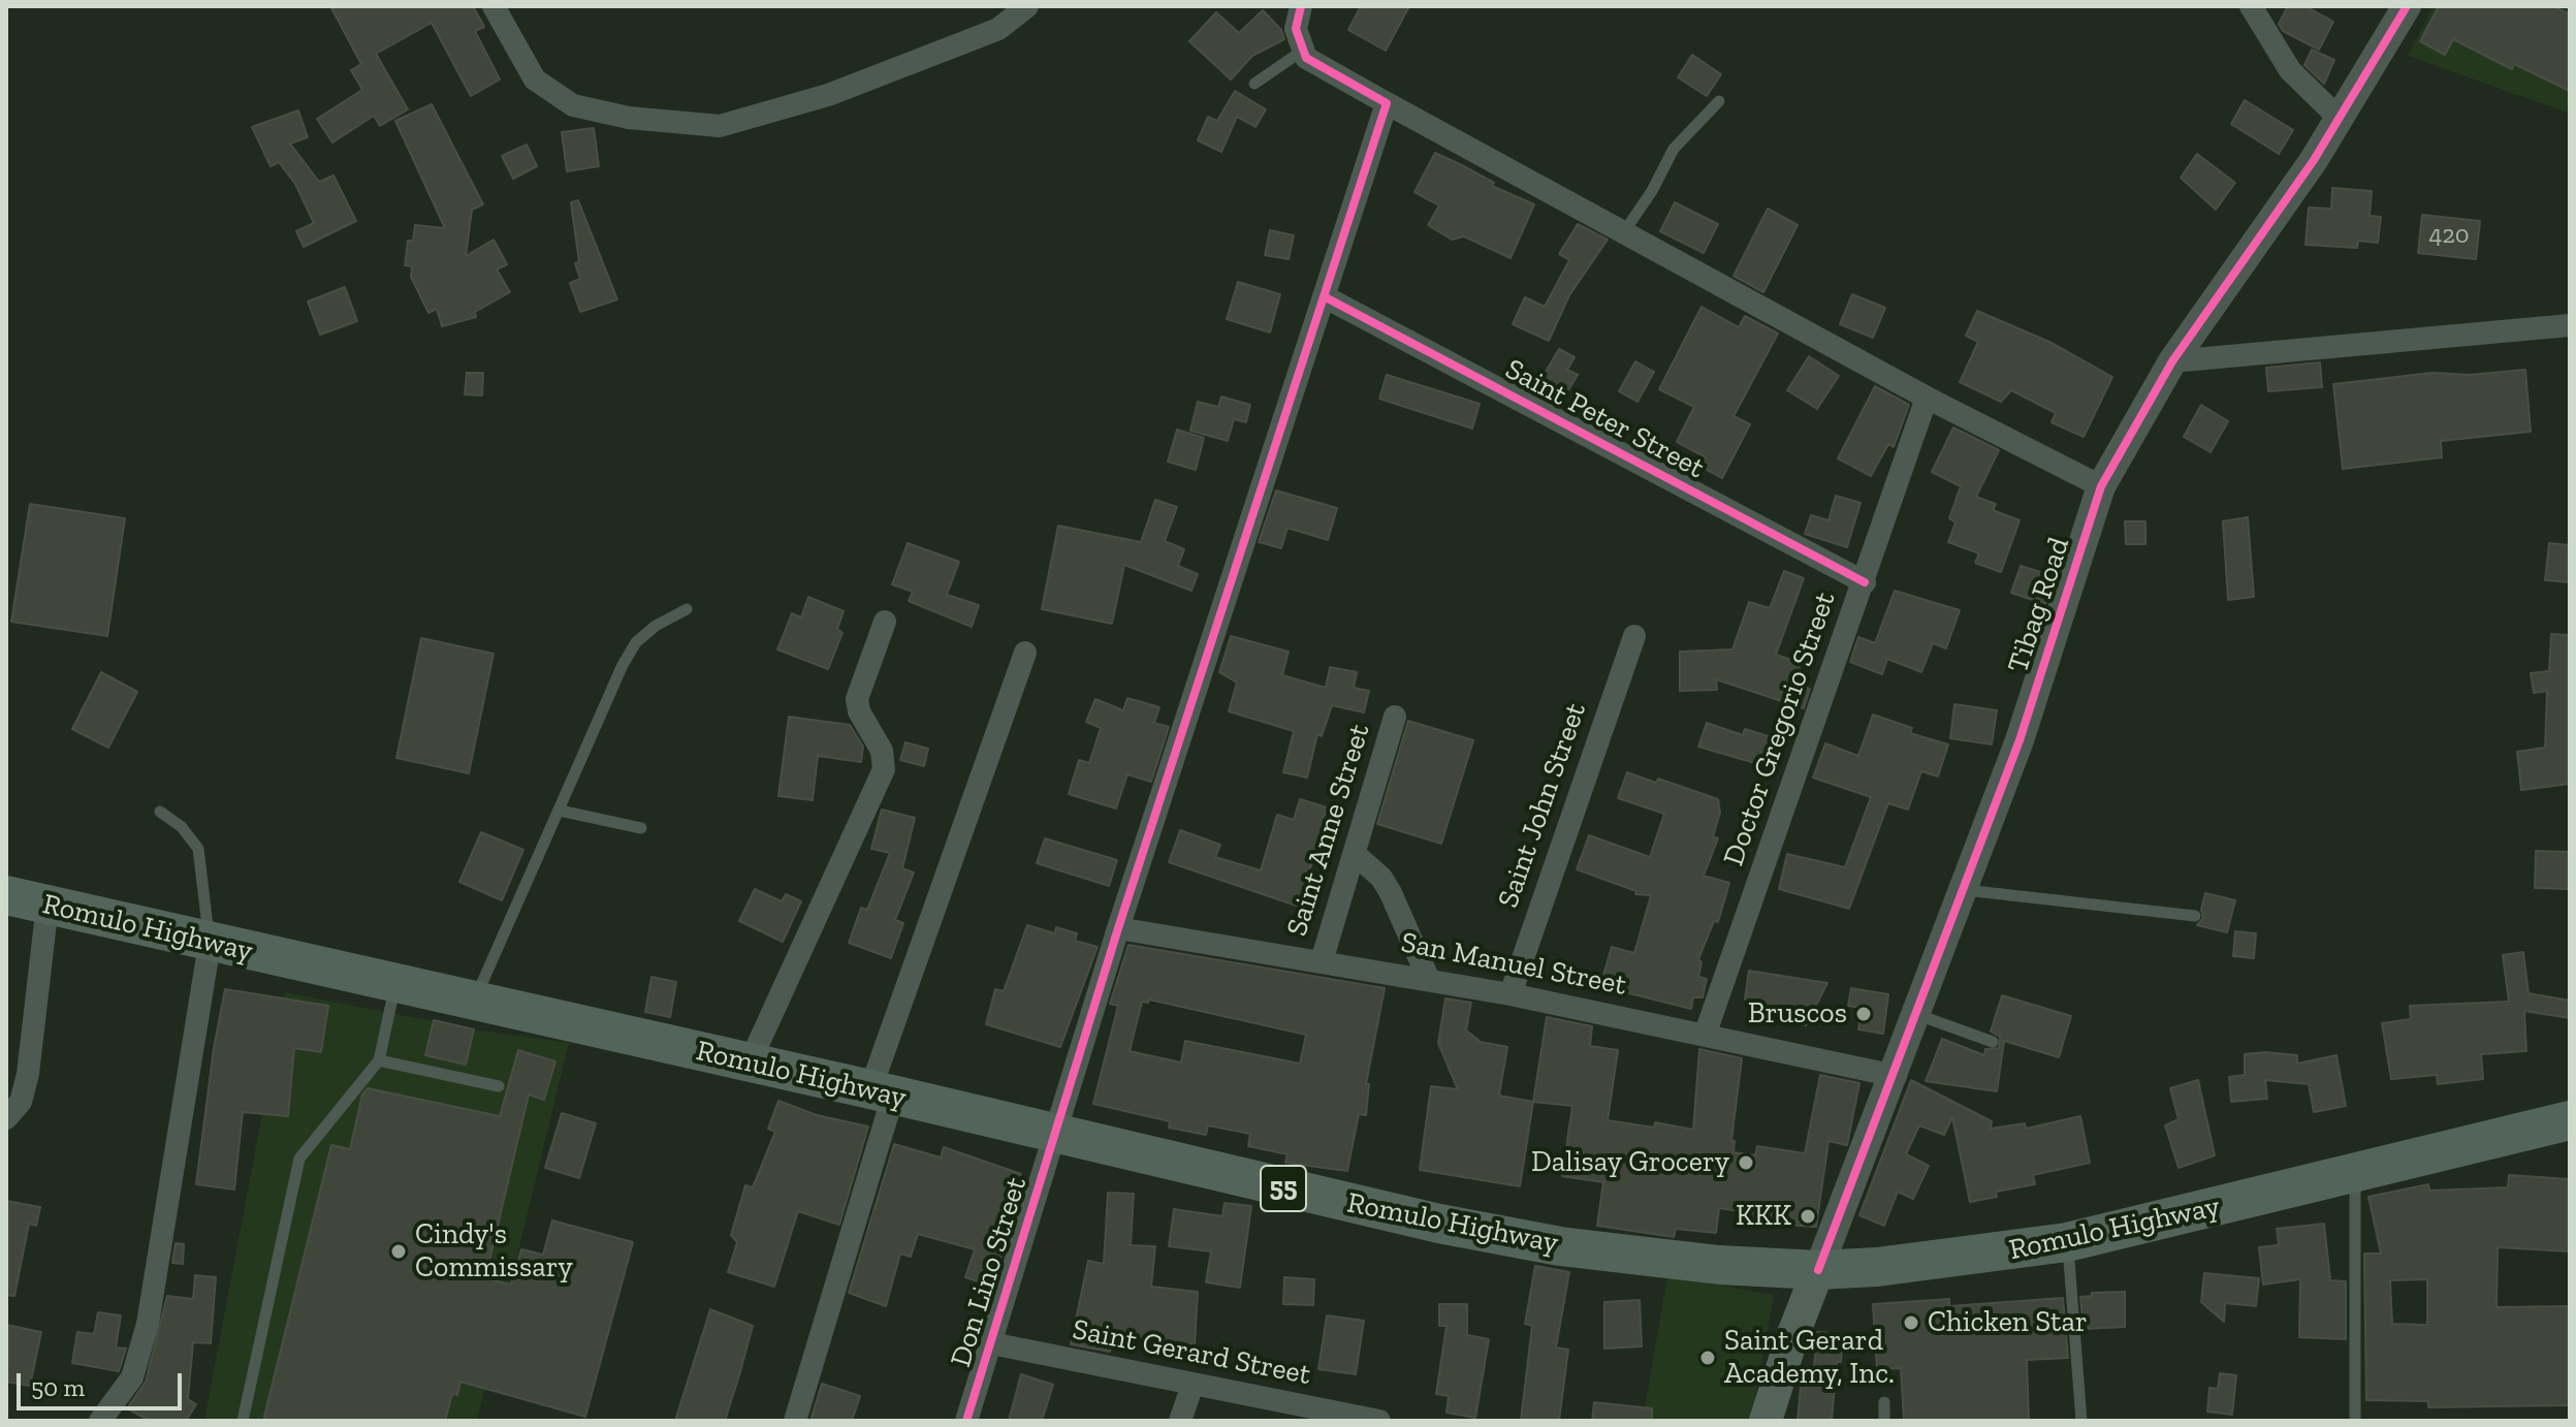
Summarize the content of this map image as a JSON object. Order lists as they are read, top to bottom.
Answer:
{
  "streets": {
    "highway": ["Romulo Highway", "55"],
    "street": [
      "Saint Peter Street",
      "Tibag Road",
      "Doctor Gregorio Street",
      "Saint John Street",
      "Saint Anne Street",
      "San Manuel Street",
      "Don Lino Street",
      "Saint Gerard Street"
    ]
  },
  "crossings": [
    ["Saint Peter Street", "Doctor Gregorio Street"],
    ["Saint Peter Street", "Don Lino Street"],
    ["Tibag Road", "Romulo Highway"],
    ["Tibag Road", "San Manuel Street"],
    ["Doctor Gregorio Street", "San Manuel Street"],
    ["Saint John Street", "San Manuel Street"],
    ["Saint Anne Street", "San Manuel Street"],
    ["Romulo Highway", "Don Lino Street"],
    ["San Manuel Street", "Don Lino Street"],
    ["Don Lino Street", "Saint Gerard Street"]
  ],
  "places": [
    "Bruscos",
    "Dalisay Grocery",
    "KKK",
    "Cindy's Commissary",
    "Chicken Star",
    "Saint Gerard Academy, Inc."
  ],
  "house_numbers": ["420"],
  "scale_bar": "50 m"
}
